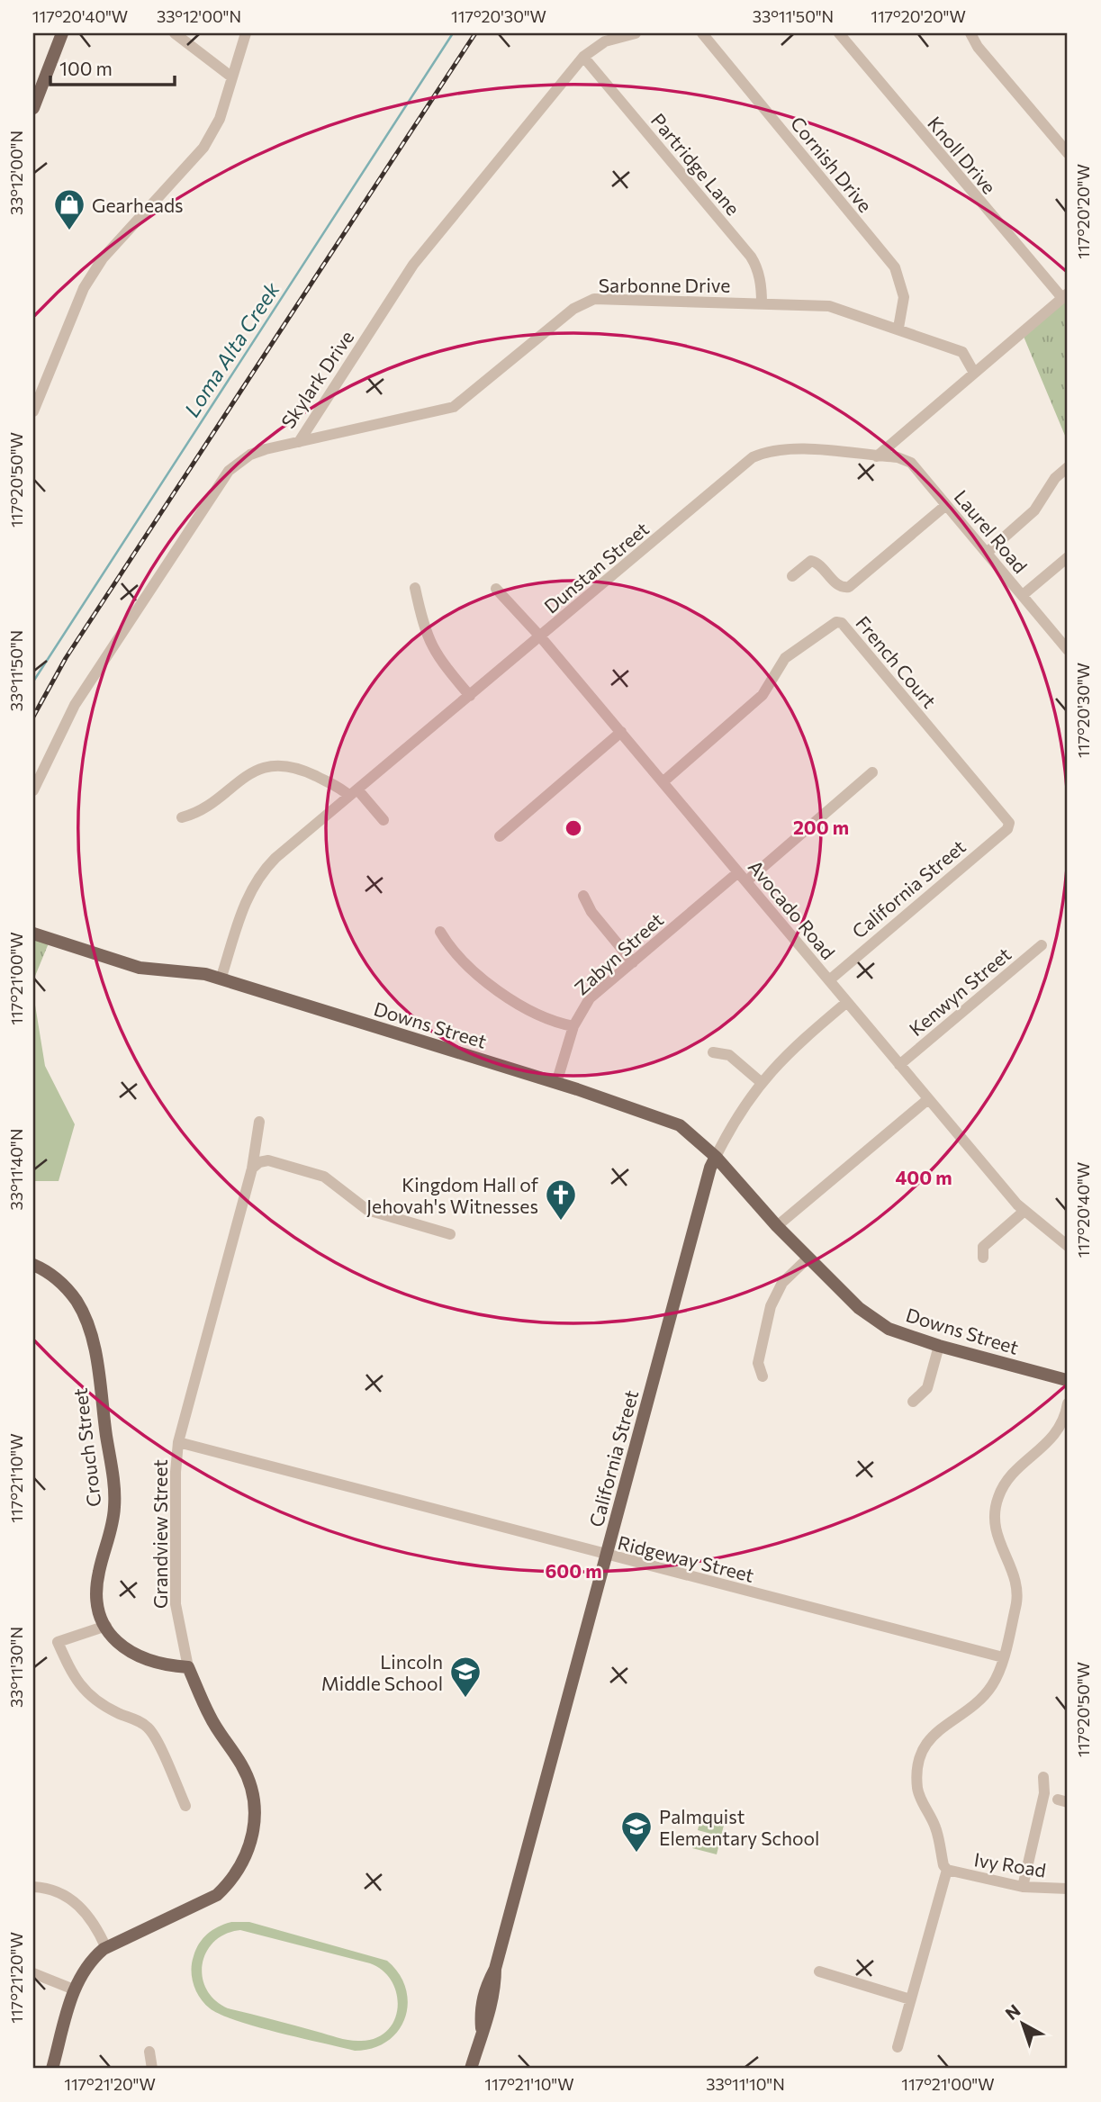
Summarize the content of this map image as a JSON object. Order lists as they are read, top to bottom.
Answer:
{
  "streets": {
    "main road": [
      "California Street",
      "Downs Street",
      "Crouch Street",
      "Grandview Street"
    ],
    "street": [
      "Knoll Drive",
      "Partridge Lane",
      "Cornish Drive",
      "Sarbonne Drive",
      "Skylark Drive",
      "Laurel Road",
      "Dunstan Street",
      "French Court",
      "Avocado Road",
      "Zabyn Street",
      "Kenwyn Street",
      "Ridgeway Street",
      "Ivy Road"
    ]
  },
  "crossings": [
    ["Partridge Lane", "Sarbonne Drive"],
    ["Partridge Lane", "Skylark Drive"],
    ["Cornish Drive", "Sarbonne Drive"],
    ["Sarbonne Drive", "Skylark Drive"],
    ["Laurel Road", "Dunstan Street"],
    ["Dunstan Street", "Avocado Road"],
    ["Dunstan Street", "Downs Street"],
    ["French Court", "California Street"],
    ["French Court", "Avocado Road"],
    ["California Street", "Avocado Road"],
    ["California Street", "Downs Street"],
    ["California Street", "Ridgeway Street"],
    ["Avocado Road", "Zabyn Street"],
    ["Avocado Road", "Kenwyn Street"],
    ["Zabyn Street", "Downs Street"],
    ["Crouch Street", "Grandview Street"],
    ["Grandview Street", "Ridgeway Street"]
  ],
  "water": ["Loma Alta Creek"],
  "places": {
    "shop": ["Gearheads"],
    "church": ["Kingdom Hall of Jehovah's Witnesses"],
    "school or university": ["Lincoln Middle School", "Palmquist Elementary School"]
  },
  "scale_bar": "100 m",
  "north": "top left",
  "coordinates": [
    "117°20'40\"W",
    "33°12'00\"N",
    "117°20'30\"W",
    "33°11'50\"N",
    "117°20'20\"W",
    "117°20'50\"W",
    "117°21'00\"W",
    "33°11'40\"N",
    "117°21'10\"W",
    "33°11'30\"N",
    "117°21'20\"W",
    "33°11'10\"N"
  ],
  "rings": ["200 m", "400 m", "600 m"]
}
